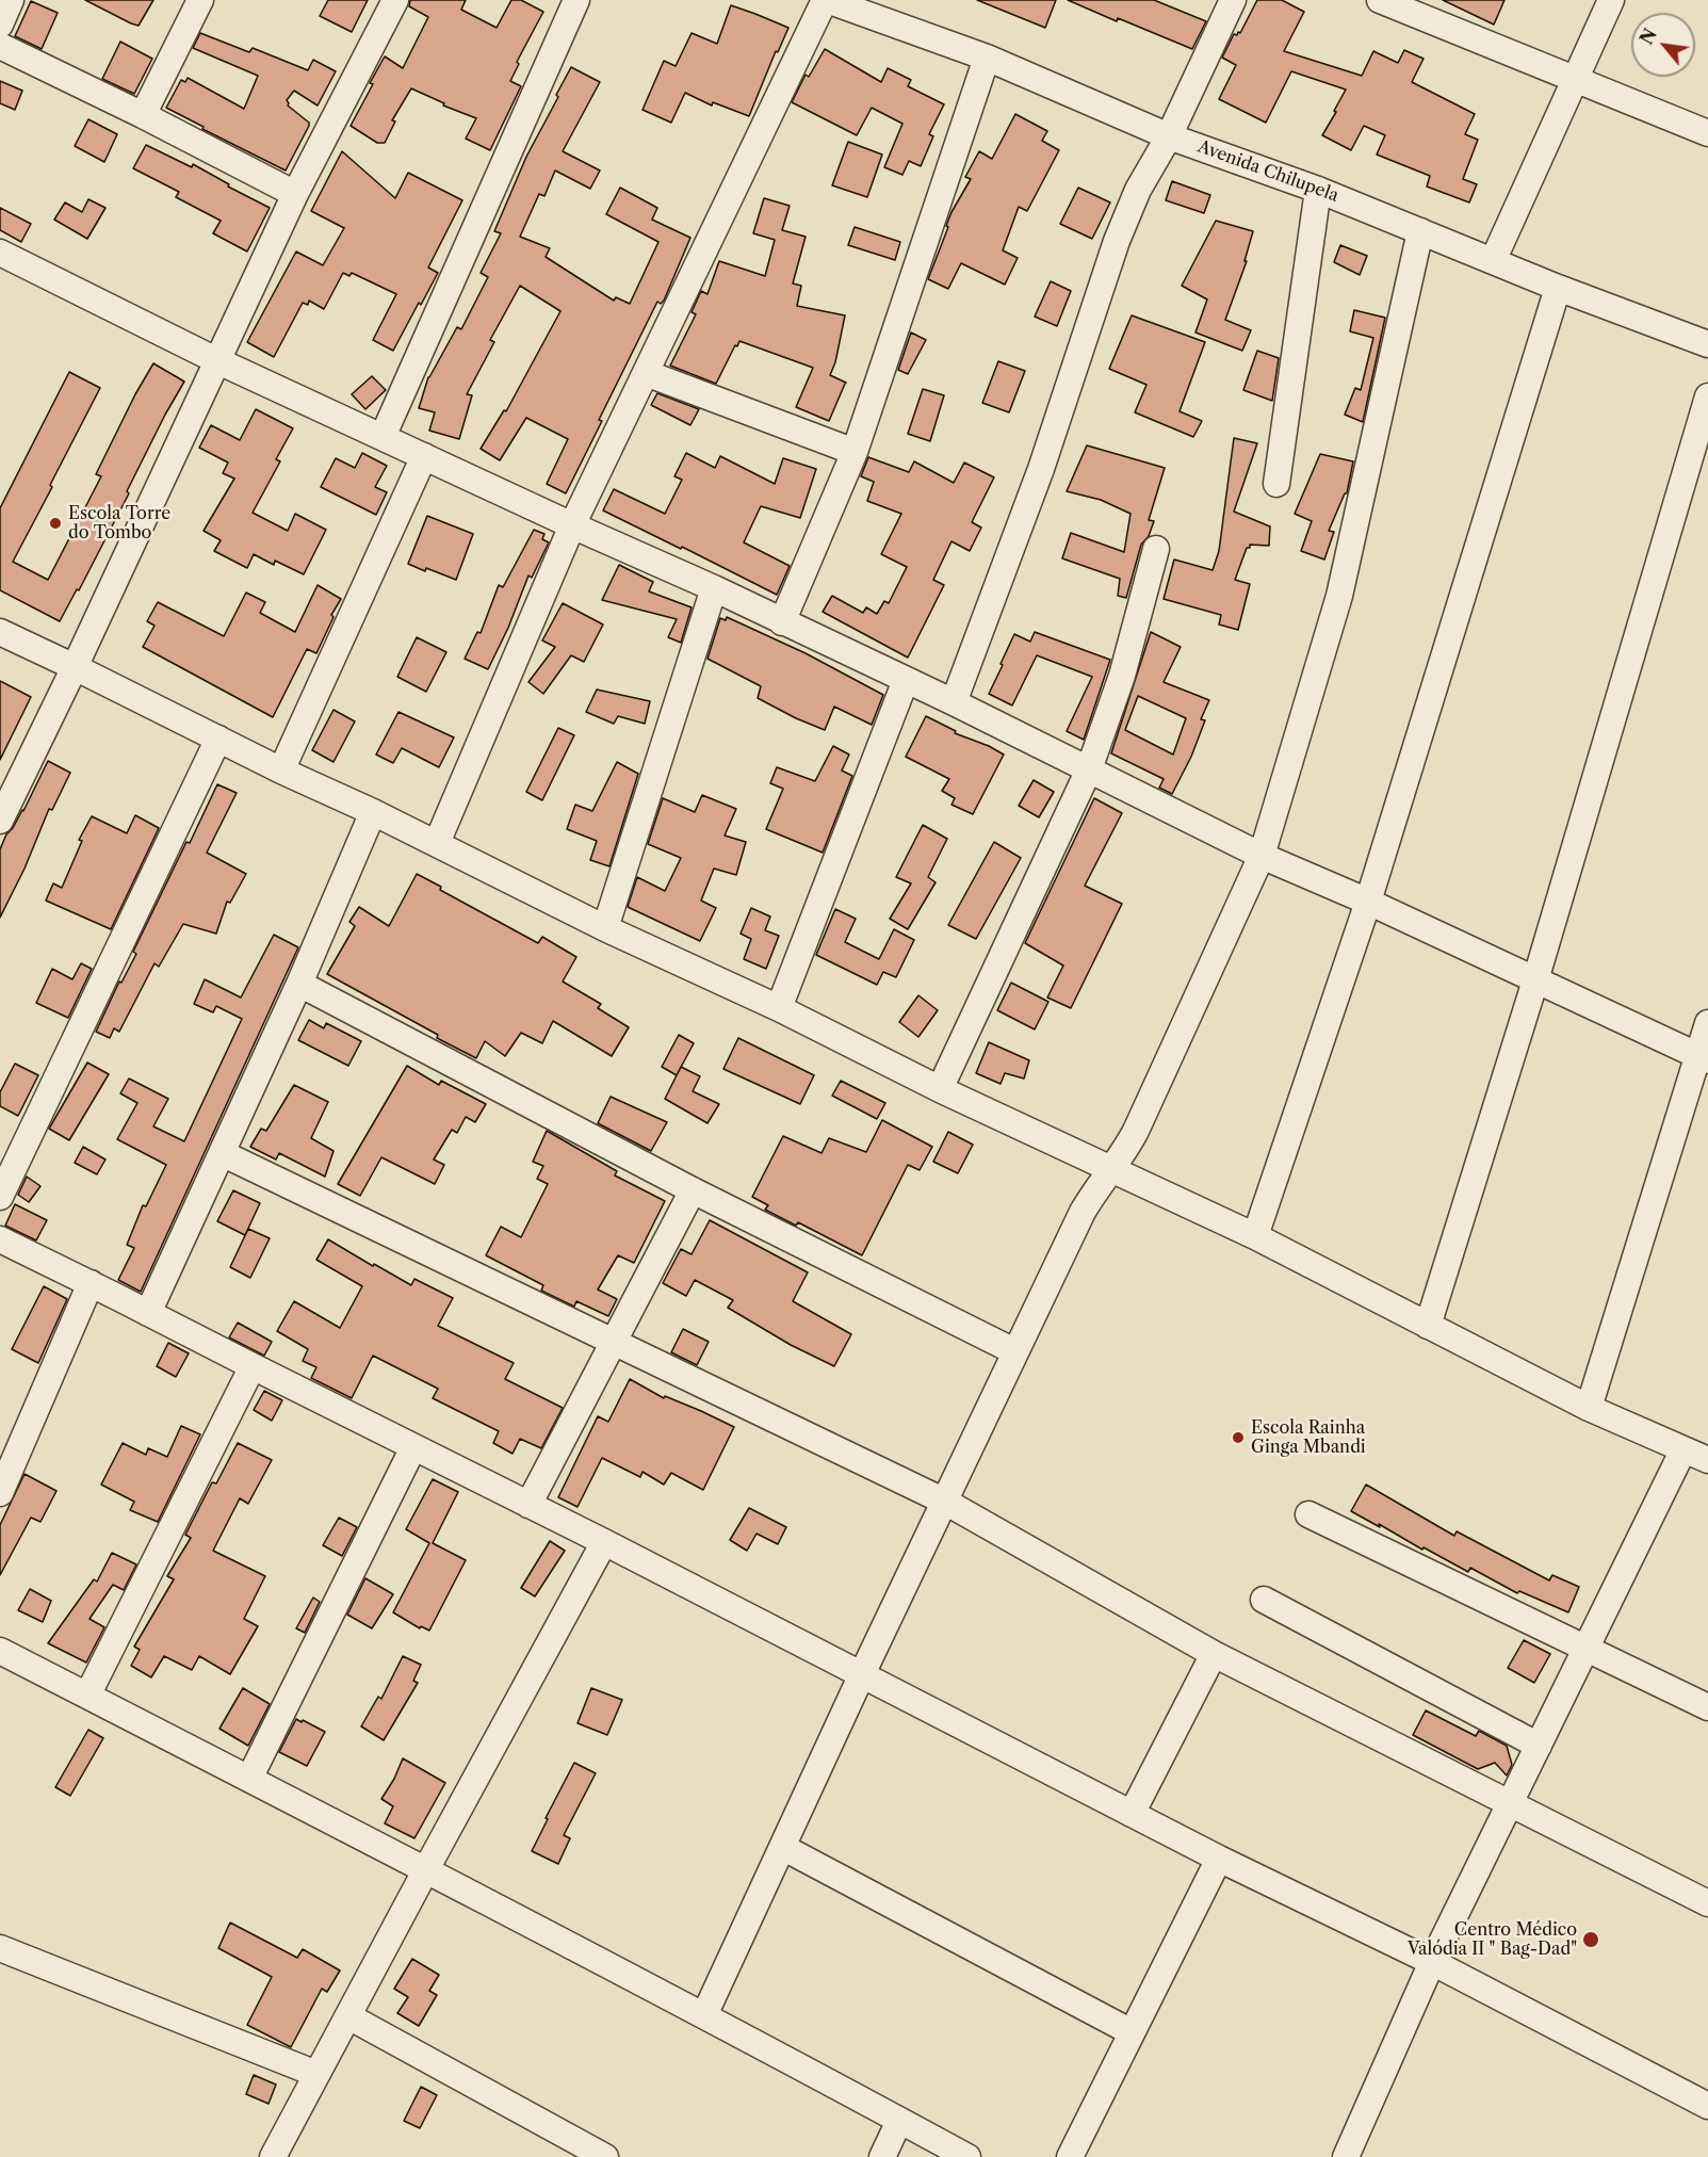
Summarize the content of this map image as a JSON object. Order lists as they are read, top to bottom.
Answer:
{
  "streets": {
    "street": ["Avenida Chilupela"]
  },
  "places": ["Escola Torre do Tombo", "Escola Rainha Ginga Mbandi", "Centro Médico Valódia II \" Bag-Dad\""],
  "north": "top left"
}
